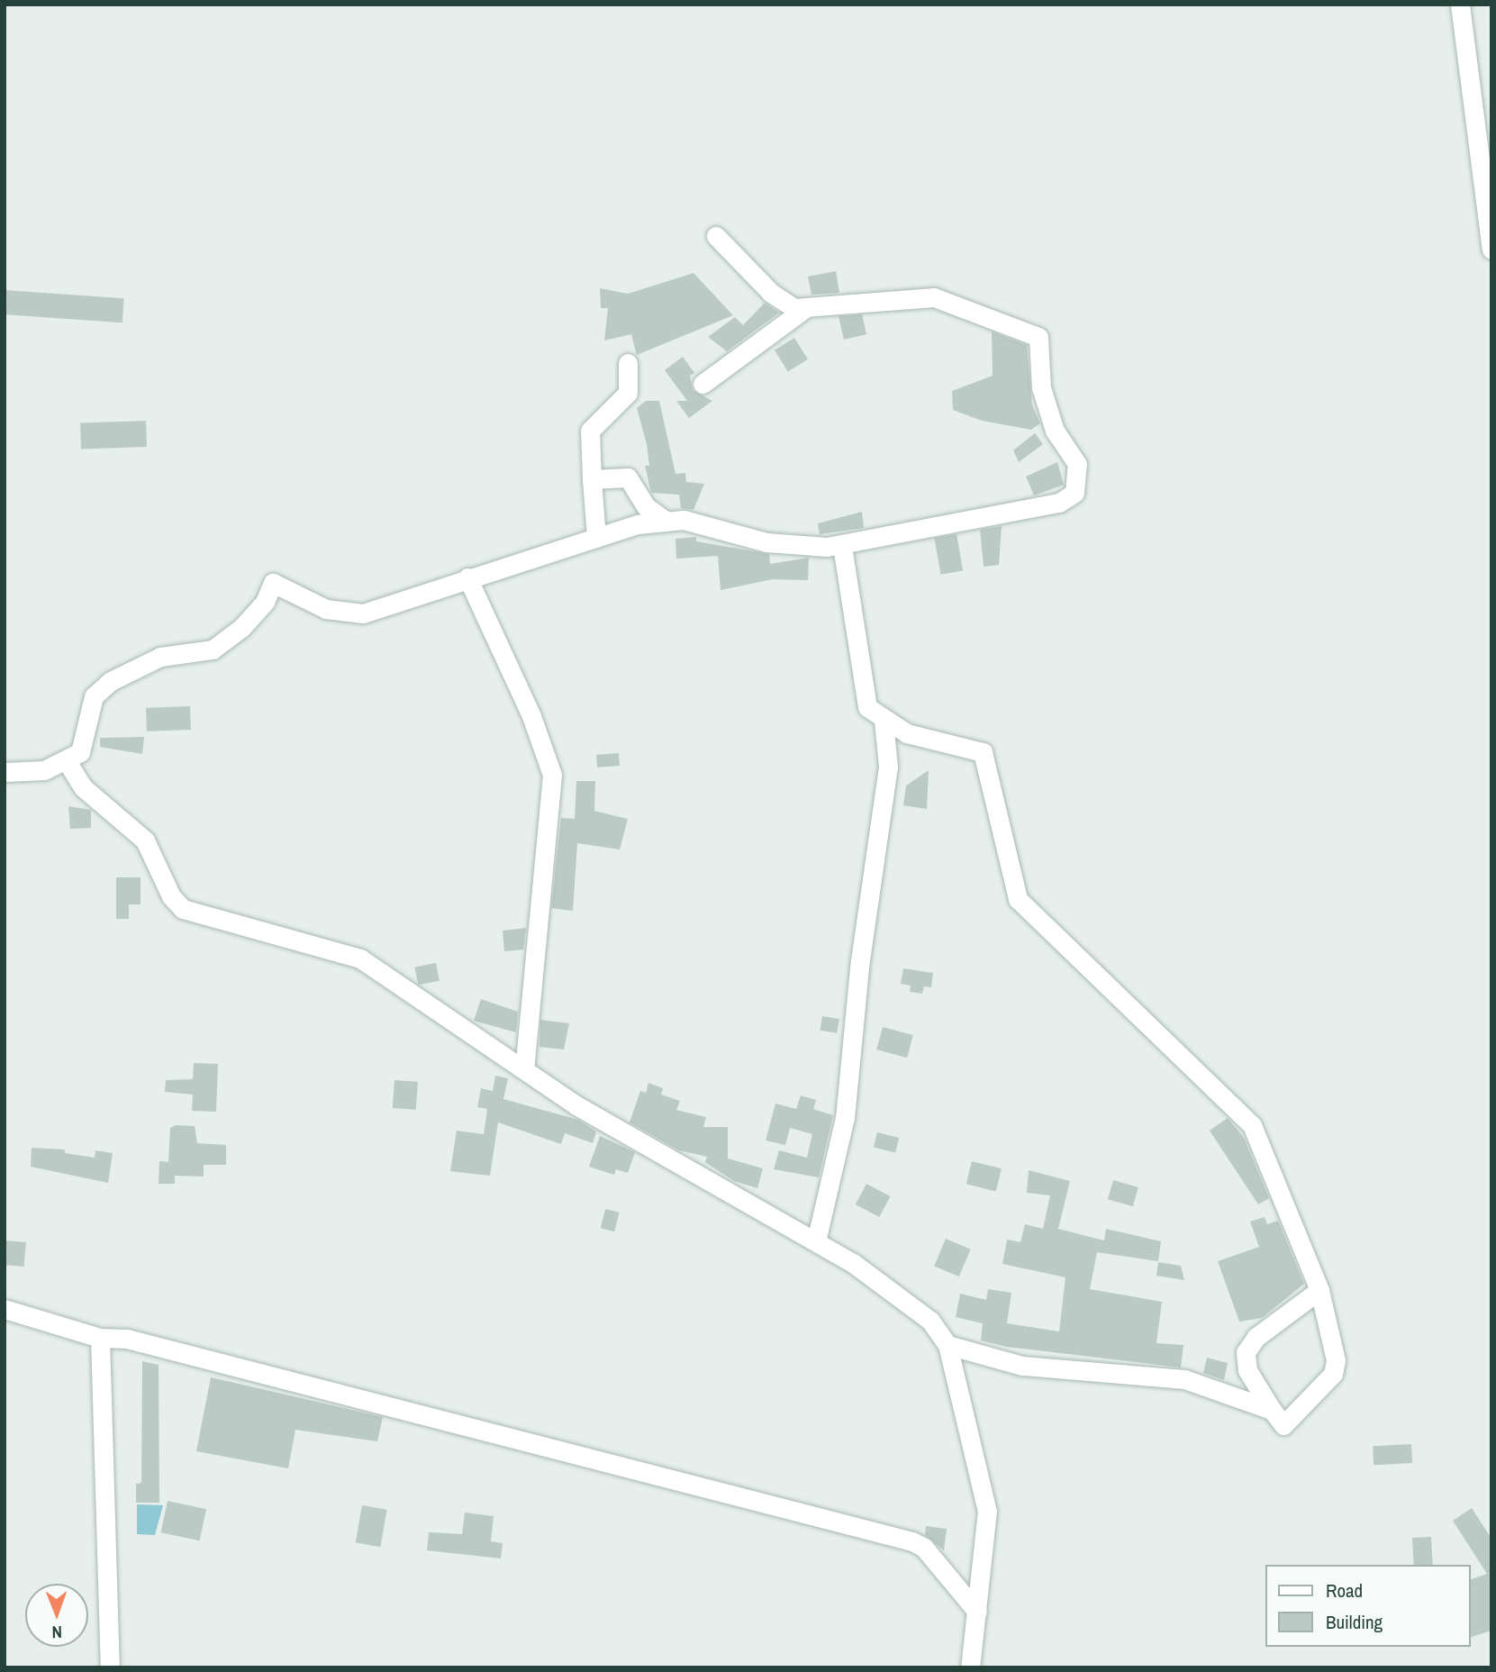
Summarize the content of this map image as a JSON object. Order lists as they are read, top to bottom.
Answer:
{
  "legend": ["Road", "Building"],
  "north": "bottom"
}
